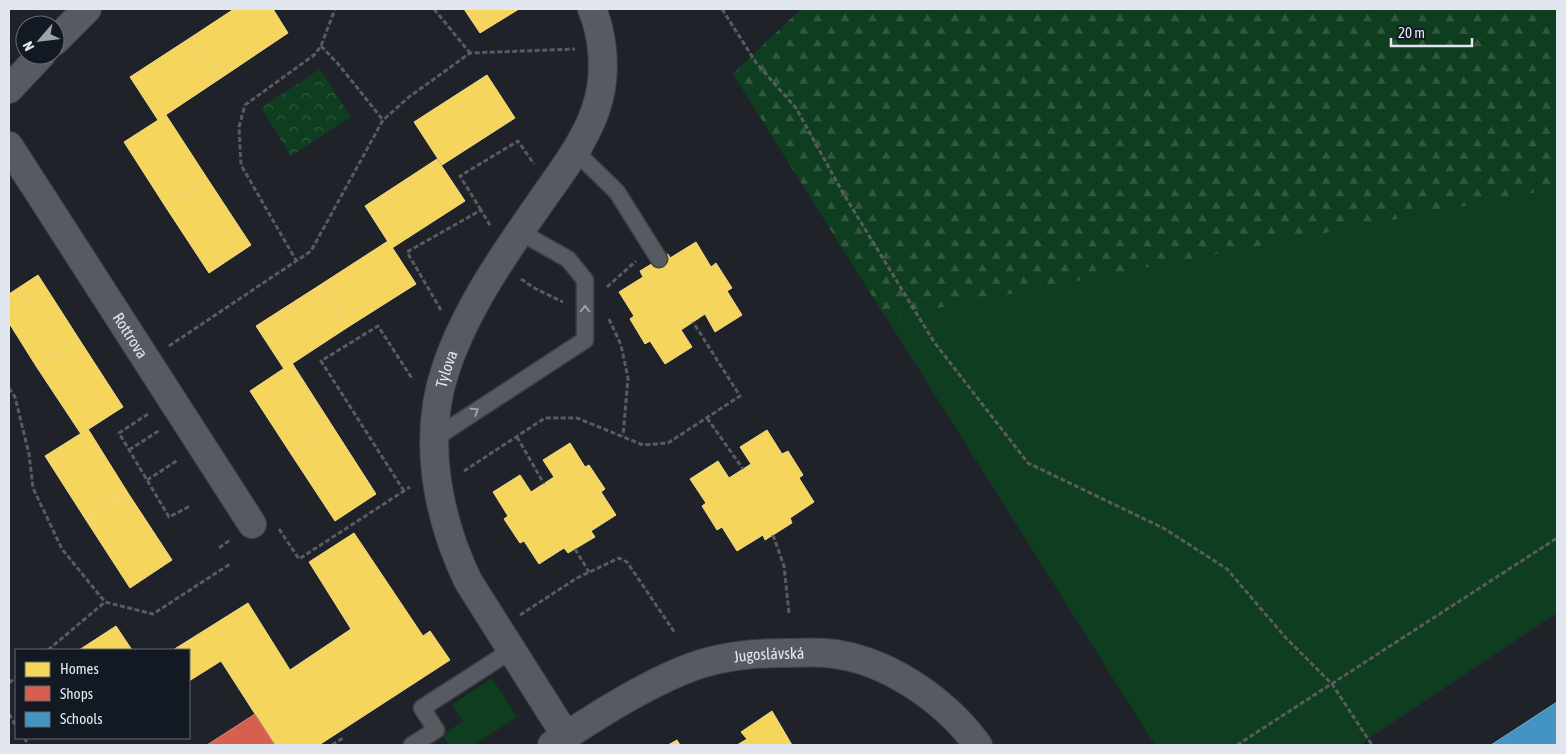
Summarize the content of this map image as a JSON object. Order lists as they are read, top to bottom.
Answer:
{
  "streets": {
    "street": ["Rottrova", "Tylova", "Jugoslávská"]
  },
  "crossings": [
    ["Tylova", "Jugoslávská"]
  ],
  "legend": ["Homes", "Shops", "Schools"],
  "scale_bar": "20 m",
  "north": "bottom left"
}
